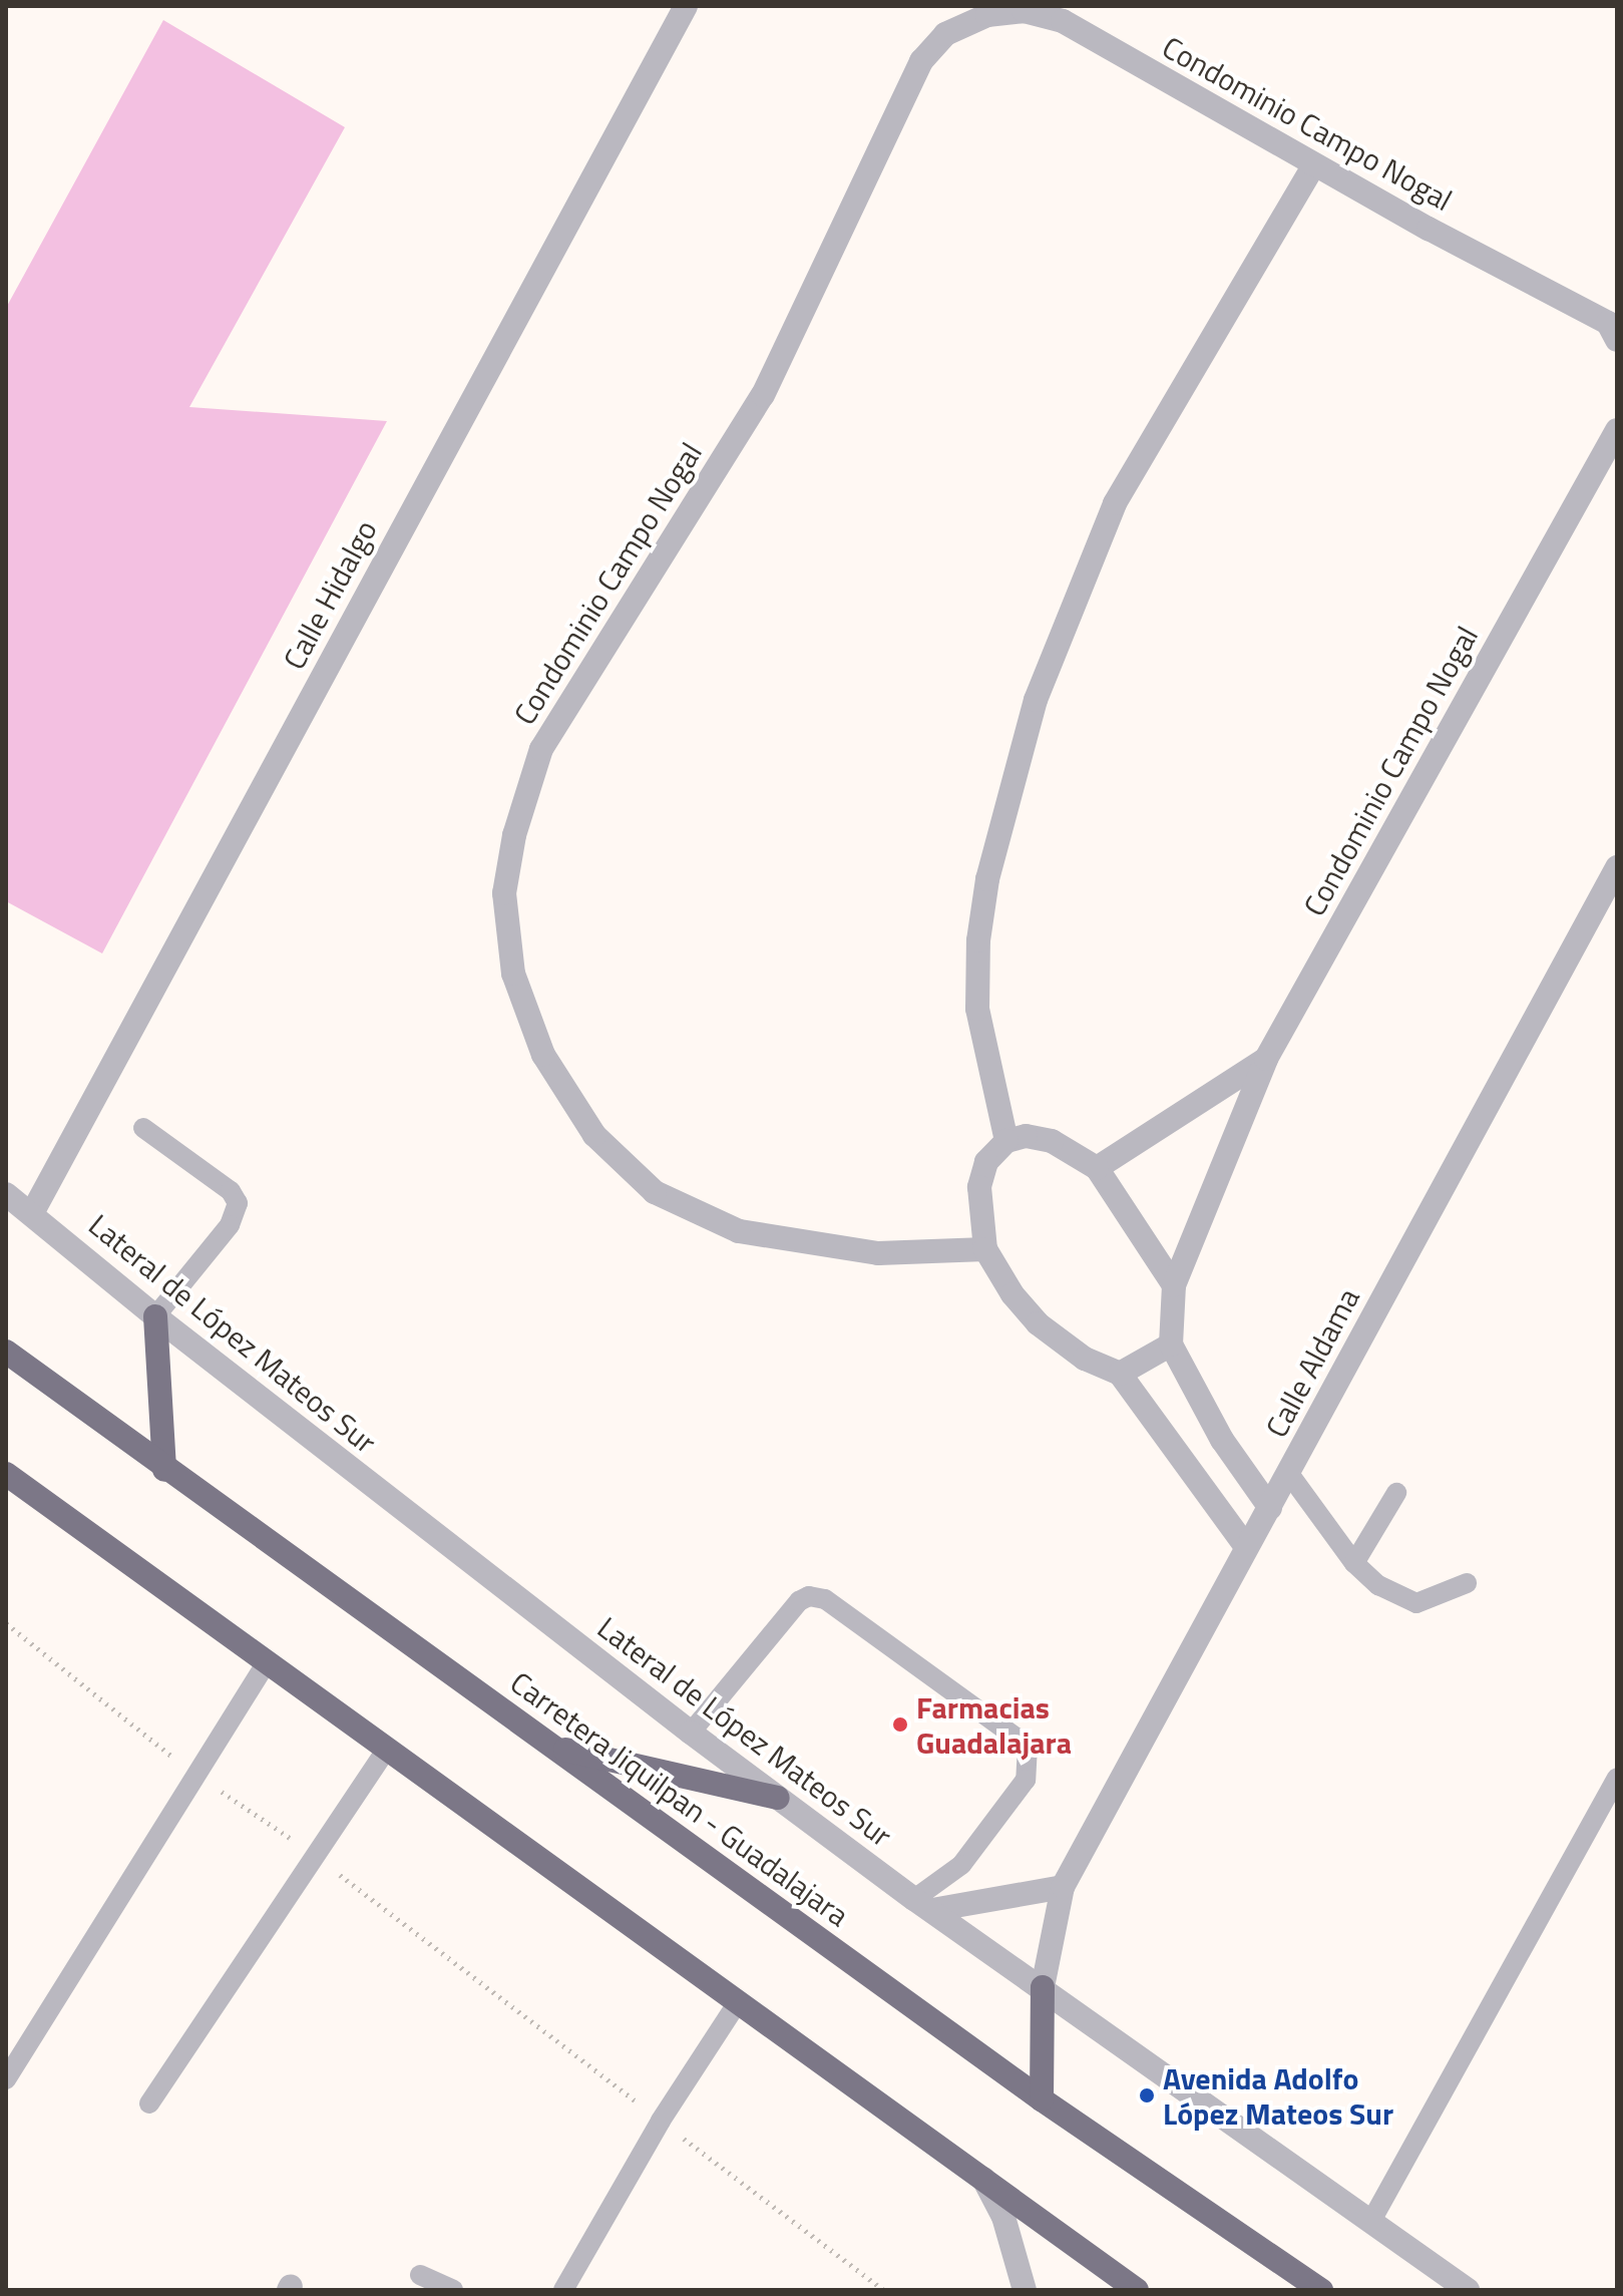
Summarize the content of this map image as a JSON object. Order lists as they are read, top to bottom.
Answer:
{
  "streets": {
    "highway": ["Carretera Jiquilpan - Guadalajara"],
    "street": [
      "Condominio Campo Nogal",
      "Calle Hidalgo",
      "Lateral de López Mateos Sur",
      "Calle Aldama"
    ]
  },
  "crossings": [
    ["Calle Hidalgo", "Lateral de López Mateos Sur"],
    ["Lateral de López Mateos Sur", "Calle Aldama"]
  ],
  "places": ["Farmacias Guadalajara", "Avenida Adolfo López Mateos Sur"]
}
